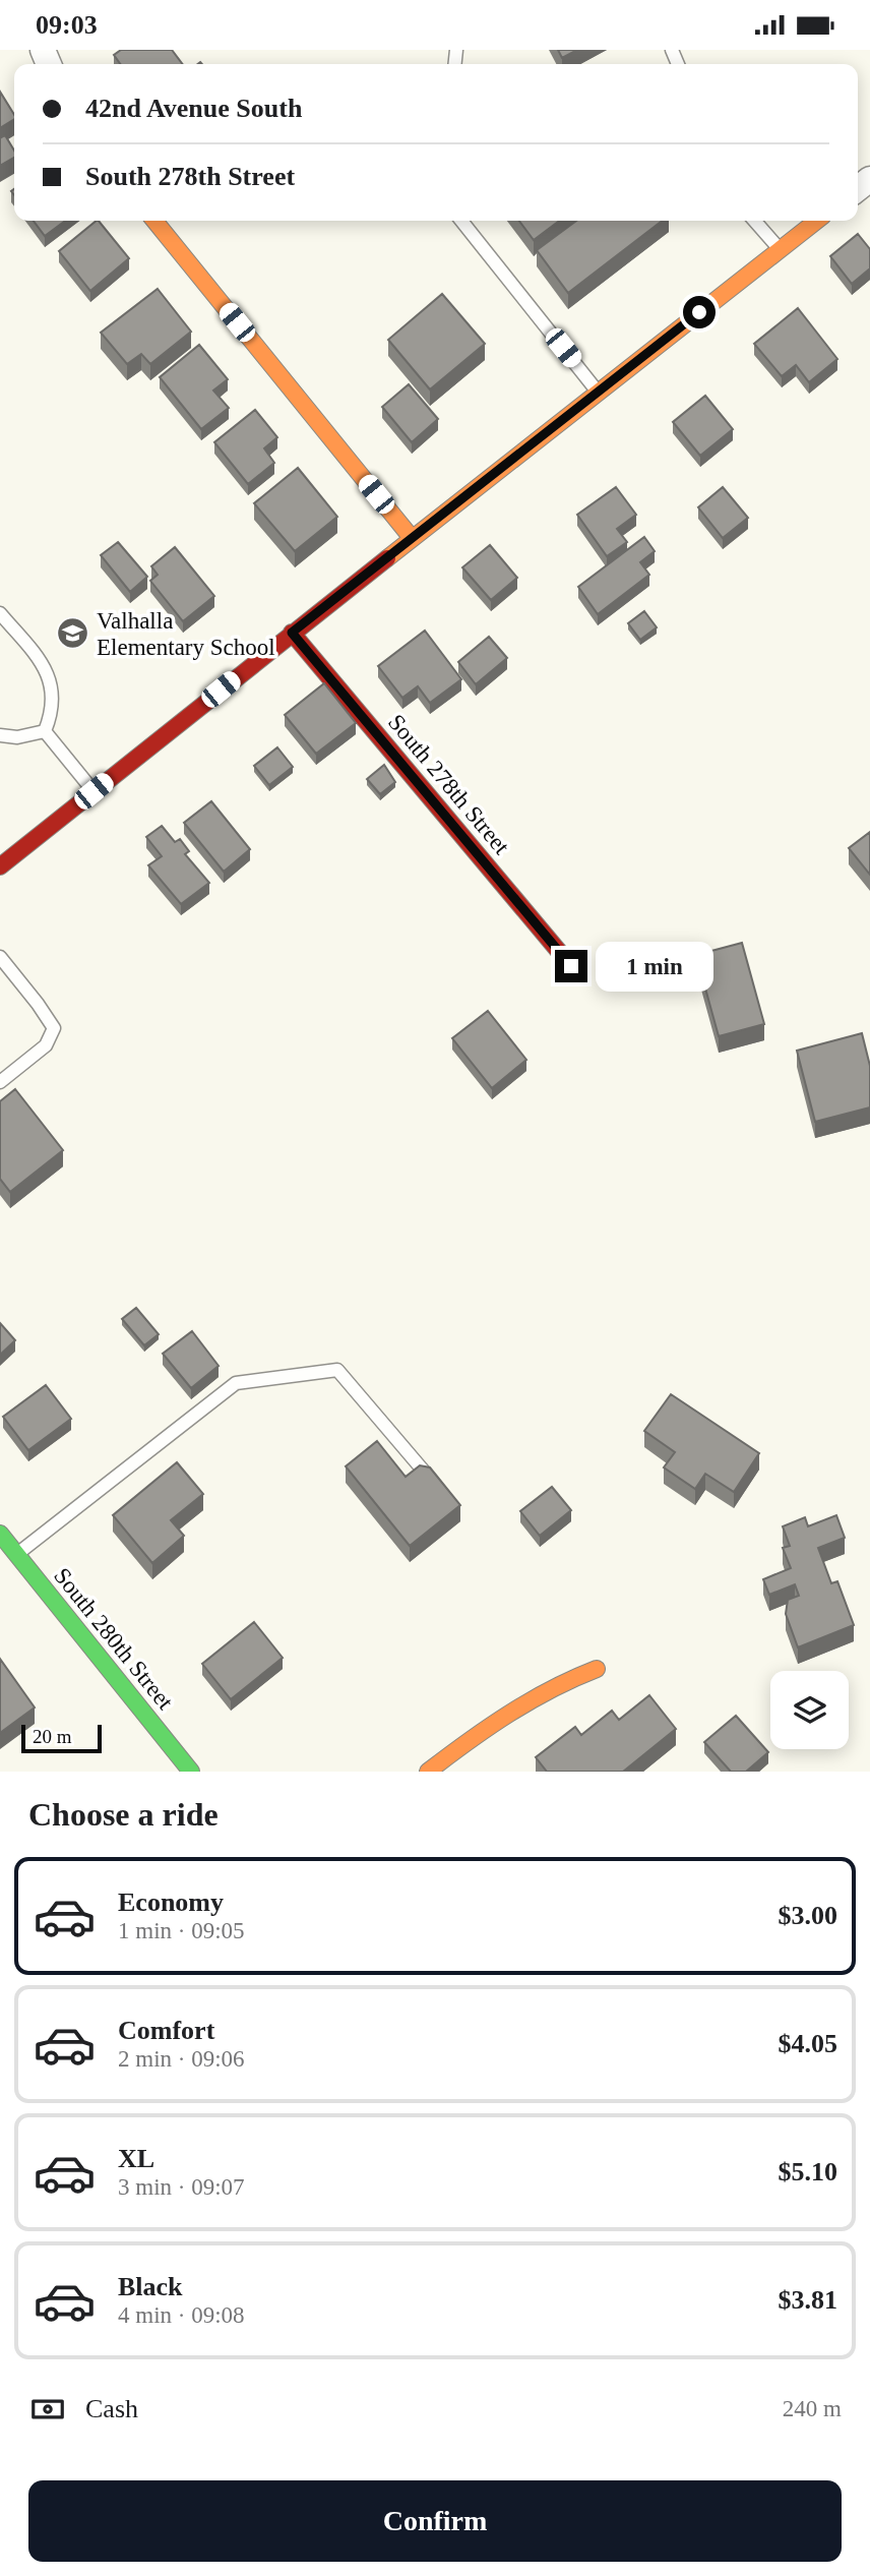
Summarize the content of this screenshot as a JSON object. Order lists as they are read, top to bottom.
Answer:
{
  "streets": {
    "street": ["South 278th Street", "South 280th Street"]
  },
  "places": {
    "school or university": ["Valhalla Elementary School"]
  },
  "scale_bar": "20 m",
  "page": {
    "status": "09:03",
    "banner": ["42nd Avenue South", "South 278th Street"],
    "bubble": "1 min",
    "scale": "20 m",
    "heading": "Choose a ride",
    "list": [
      {
        "name": "Economy",
        "note": "1 min · 09:05",
        "value": "$3.00"
      },
      {
        "name": "Comfort",
        "note": "2 min · 09:06",
        "value": "$4.05"
      },
      {
        "name": "XL",
        "note": "3 min · 09:07",
        "value": "$5.10"
      },
      {
        "name": "Black",
        "note": "4 min · 09:08",
        "value": "$3.81"
      }
    ],
    "pay": ["Cash", "240 m"],
    "buttons": "Confirm"
  }
}
